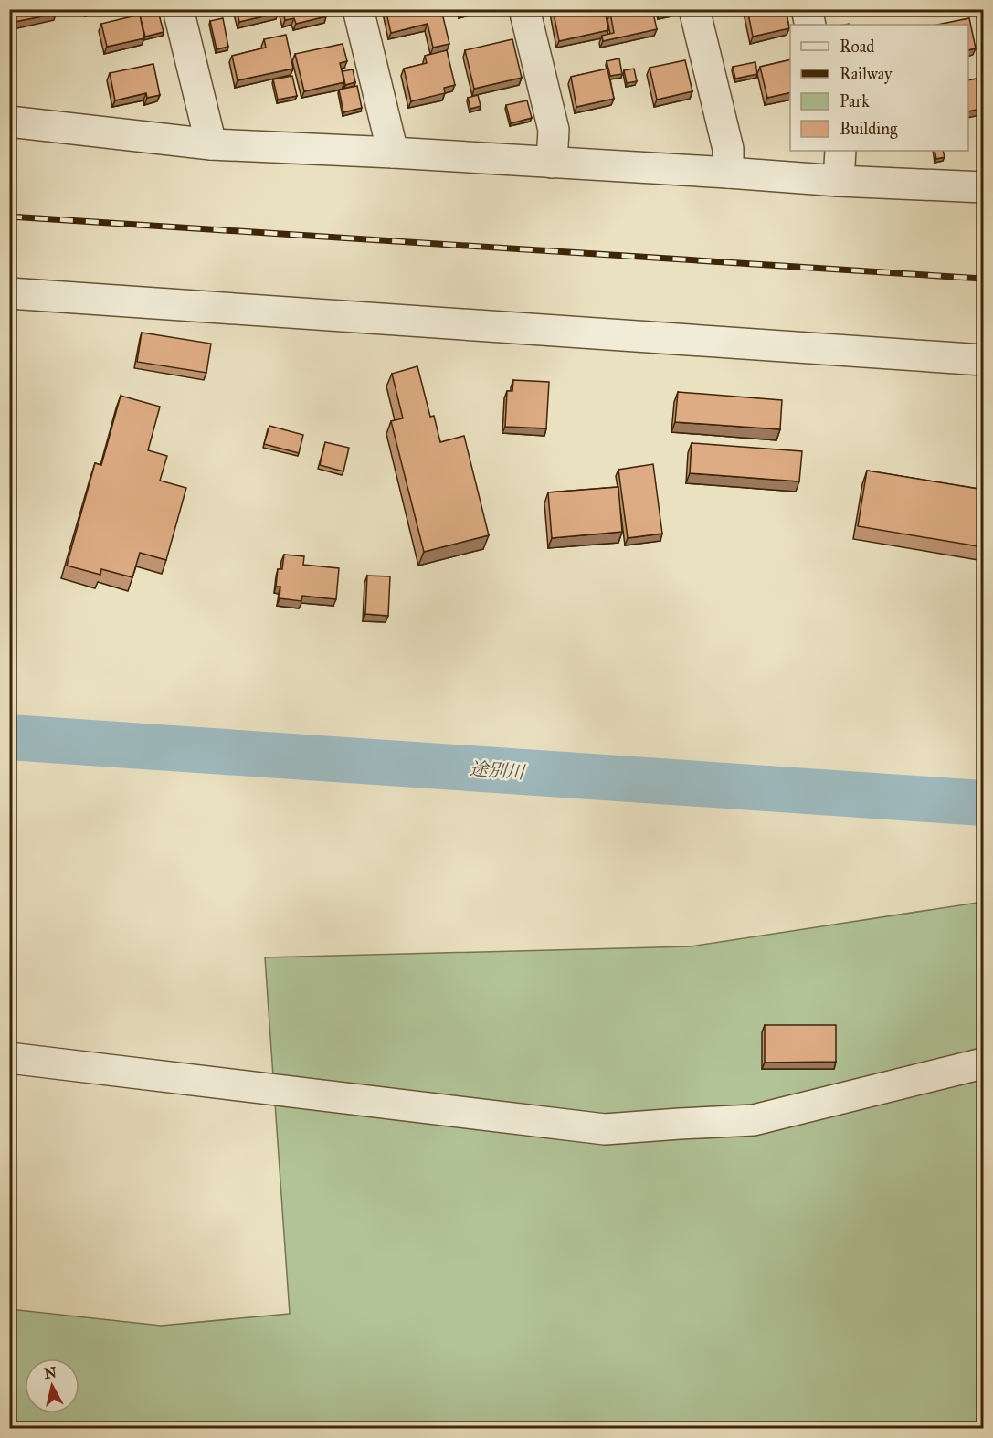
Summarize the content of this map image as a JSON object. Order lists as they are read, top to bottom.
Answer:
{
  "water": ["途別川"],
  "legend": [
    "Road",
    "Railway",
    "Park",
    "Building"
  ],
  "north": "top"
}
